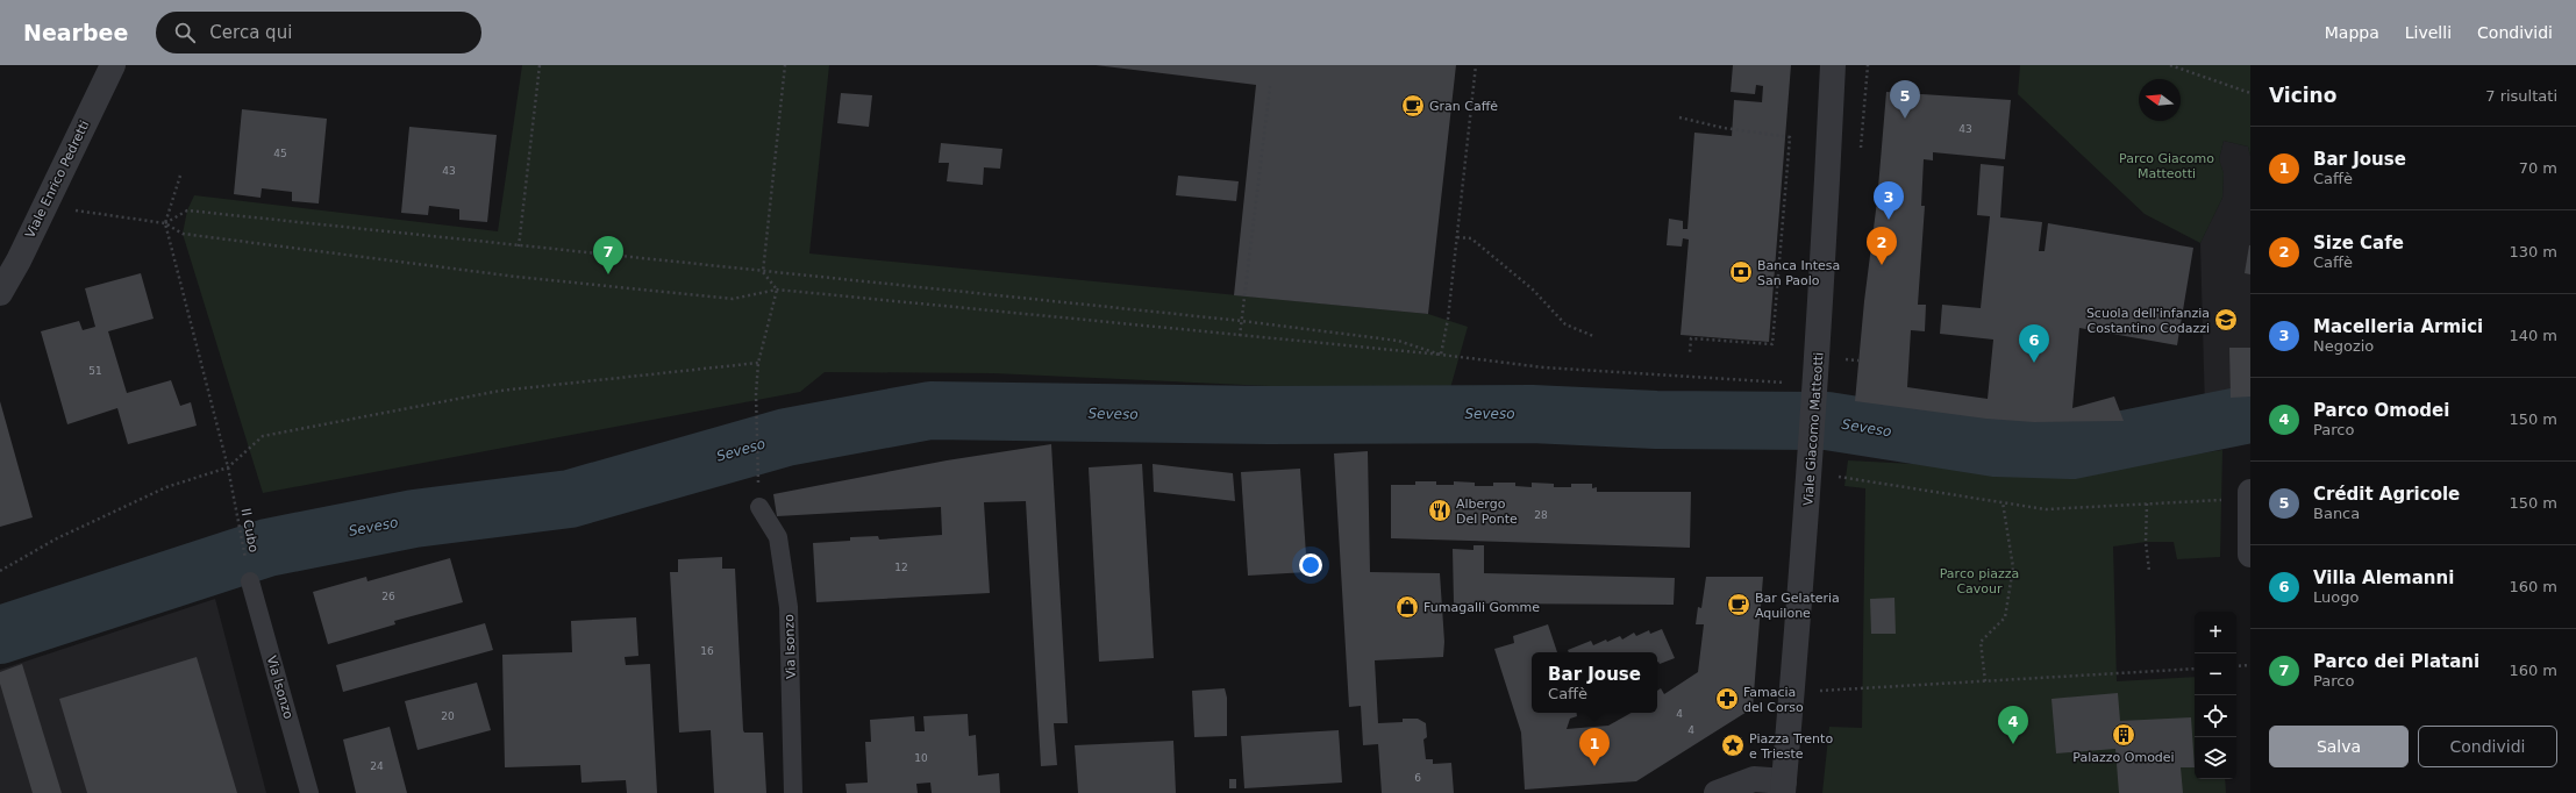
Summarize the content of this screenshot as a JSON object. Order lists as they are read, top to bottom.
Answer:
{
  "streets": {
    "street": ["Viale Enrico Pedretti", "Viale Giacomo Matteotti"],
    "lane": ["Via Isonzo"],
    "path": ["Il Cubo"]
  },
  "crossings": [
    ["Il Cubo", "Via Isonzo"]
  ],
  "water": ["Seveso"],
  "parks": ["Parco Giacomo Matteotti", "Parco piazza Cavour"],
  "places": {
    "cafe": ["Gran Caffė", "Bar Gelateria Aquilone"],
    "bank": ["Banca Intesa San Paolo"],
    "school or university": ["Scuola dell'infanzia Costantino Codazzi"],
    "restaurant": ["Albergo Del Ponte"],
    "shop": ["Fumagalli Gomme"],
    "pharmacy": ["Famacia del Corso"],
    "building": ["Palazzo Omodei"],
    "place": ["Piazza Trento e Trieste"]
  },
  "house_numbers": [
    "43",
    "45",
    "43",
    "51",
    "28",
    "12",
    "26",
    "16",
    "4",
    "20",
    "4",
    "10",
    "24",
    "6"
  ],
  "north": "left",
  "page": {
    "header": "Nearbee",
    "search": "Cerca qui",
    "nav": ["Mappa", "Livelli", "Condividi"],
    "heading": ["Vicino", "7 risultati"],
    "pins": [
      "5",
      "3",
      "2",
      "7",
      "6",
      "4",
      "1"
    ],
    "list": [
      {
        "mark": "1",
        "name": "Bar Jouse",
        "note": "Caffè",
        "value": "70 m"
      },
      {
        "mark": "2",
        "name": "Size Cafe",
        "note": "Caffè",
        "value": "130 m"
      },
      {
        "mark": "3",
        "name": "Macelleria Armici",
        "note": "Negozio",
        "value": "140 m"
      },
      {
        "mark": "4",
        "name": "Parco Omodei",
        "note": "Parco",
        "value": "150 m"
      },
      {
        "mark": "5",
        "name": "Crédit Agricole",
        "note": "Banca",
        "value": "150 m"
      },
      {
        "mark": "6",
        "name": "Villa Alemanni",
        "note": "Luogo",
        "value": "160 m"
      },
      {
        "mark": "7",
        "name": "Parco dei Platani",
        "note": "Parco",
        "value": "160 m"
      }
    ],
    "map_buttons": ["+", "−"],
    "popup": ["Bar Jouse", "Caffè"],
    "buttons": ["Salva", "Condividi"]
  }
}
